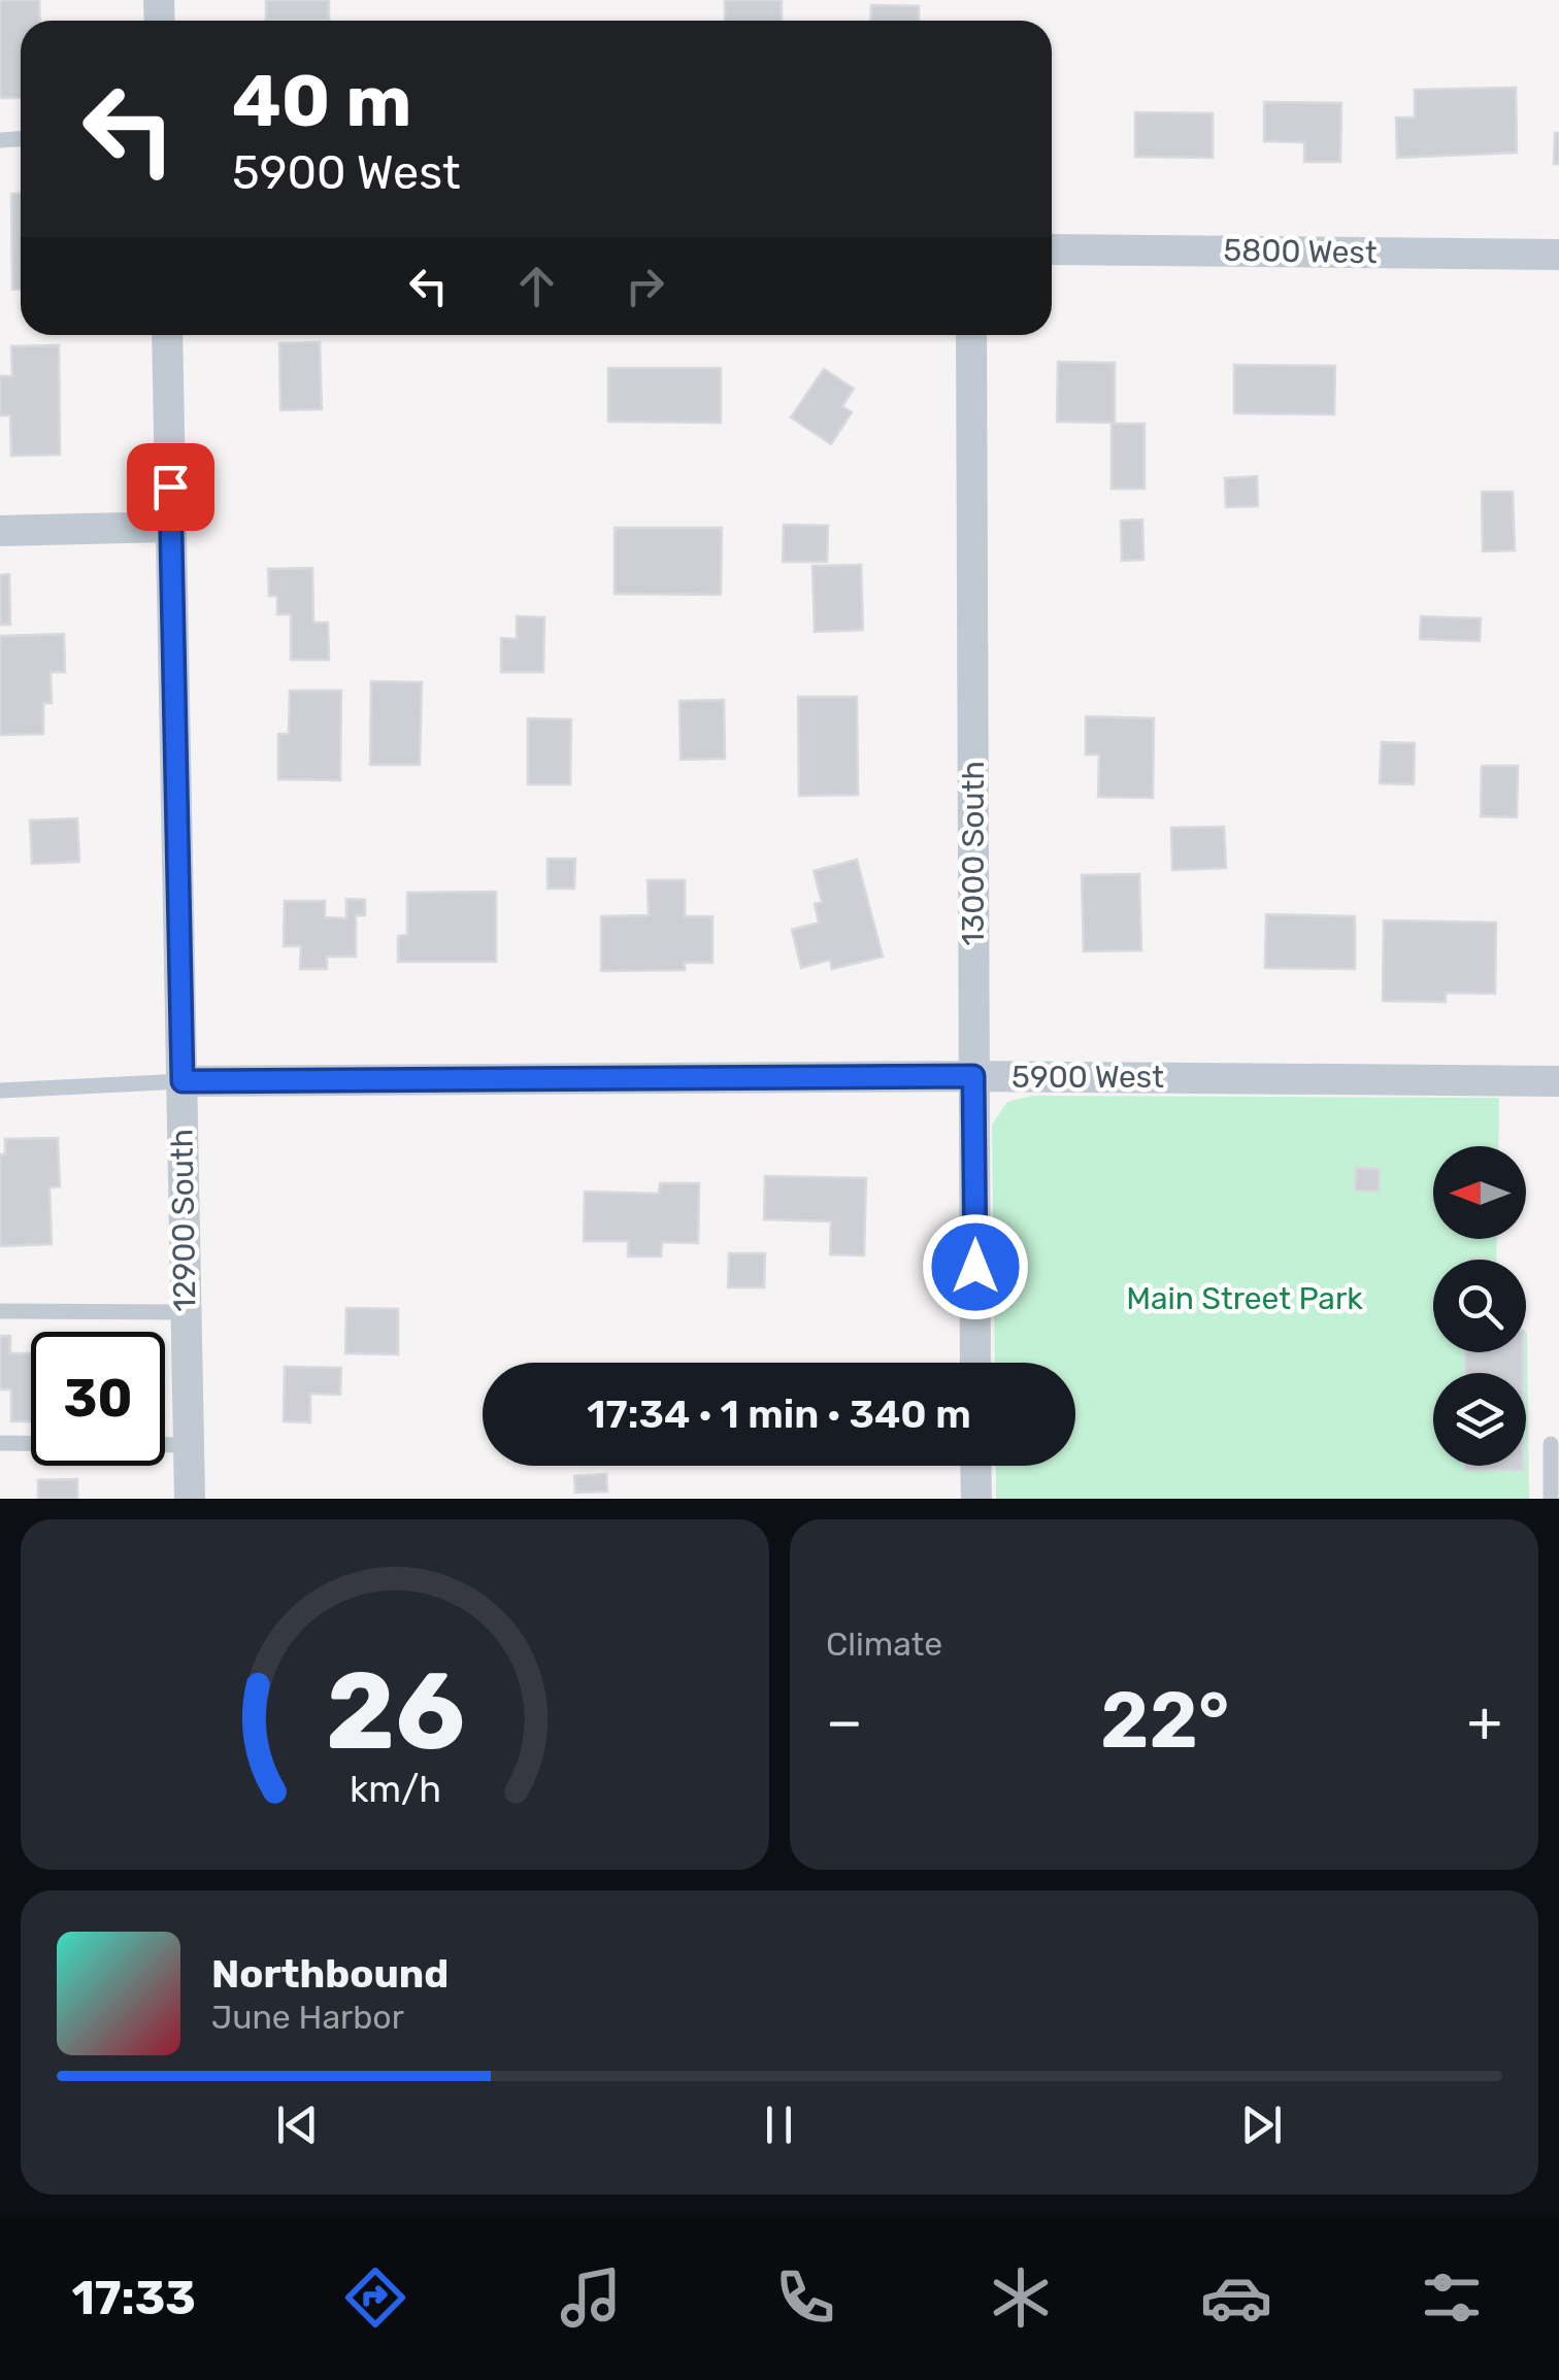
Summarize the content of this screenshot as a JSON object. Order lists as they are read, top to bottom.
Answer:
{
  "streets": {
    "street": [
      "5800 West",
      "13000 South",
      "5900 West",
      "12900 South"
    ]
  },
  "crossings": [
    ["13000 South", "5900 West"],
    ["5900 West", "12900 South"]
  ],
  "parks": ["Main Street Park"],
  "north": "left",
  "page": {
    "turn": ["40 m", "5900 West"],
    "limit": "30",
    "trip": "17:34 · 1 min · 340 m",
    "tile": "Climate",
    "heat": ["−", "22°", "+"],
    "song": ["Northbound", "June Harbor"],
    "tabs": "17:33",
    "gauge": ["26", "km/h"]
  }
}
